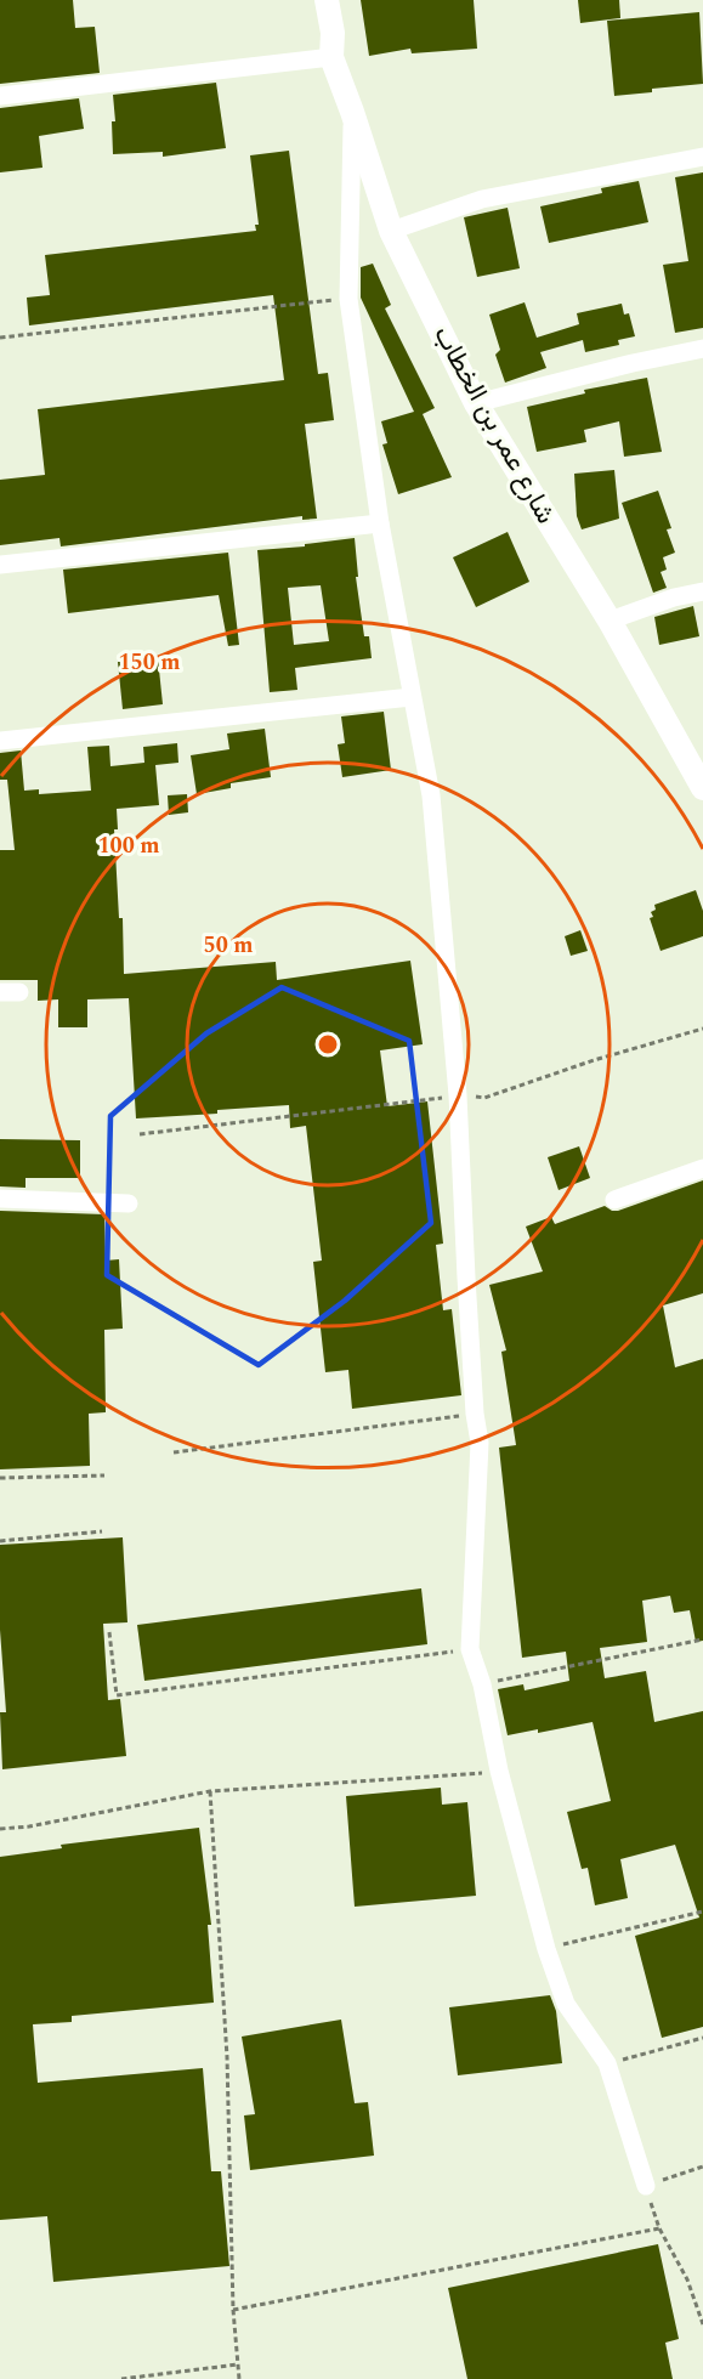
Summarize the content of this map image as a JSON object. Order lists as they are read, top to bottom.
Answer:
{
  "streets": {
    "main road": ["شارع عمر بن الخطاب"]
  },
  "rings": ["150 m", "100 m", "50 m"]
}
